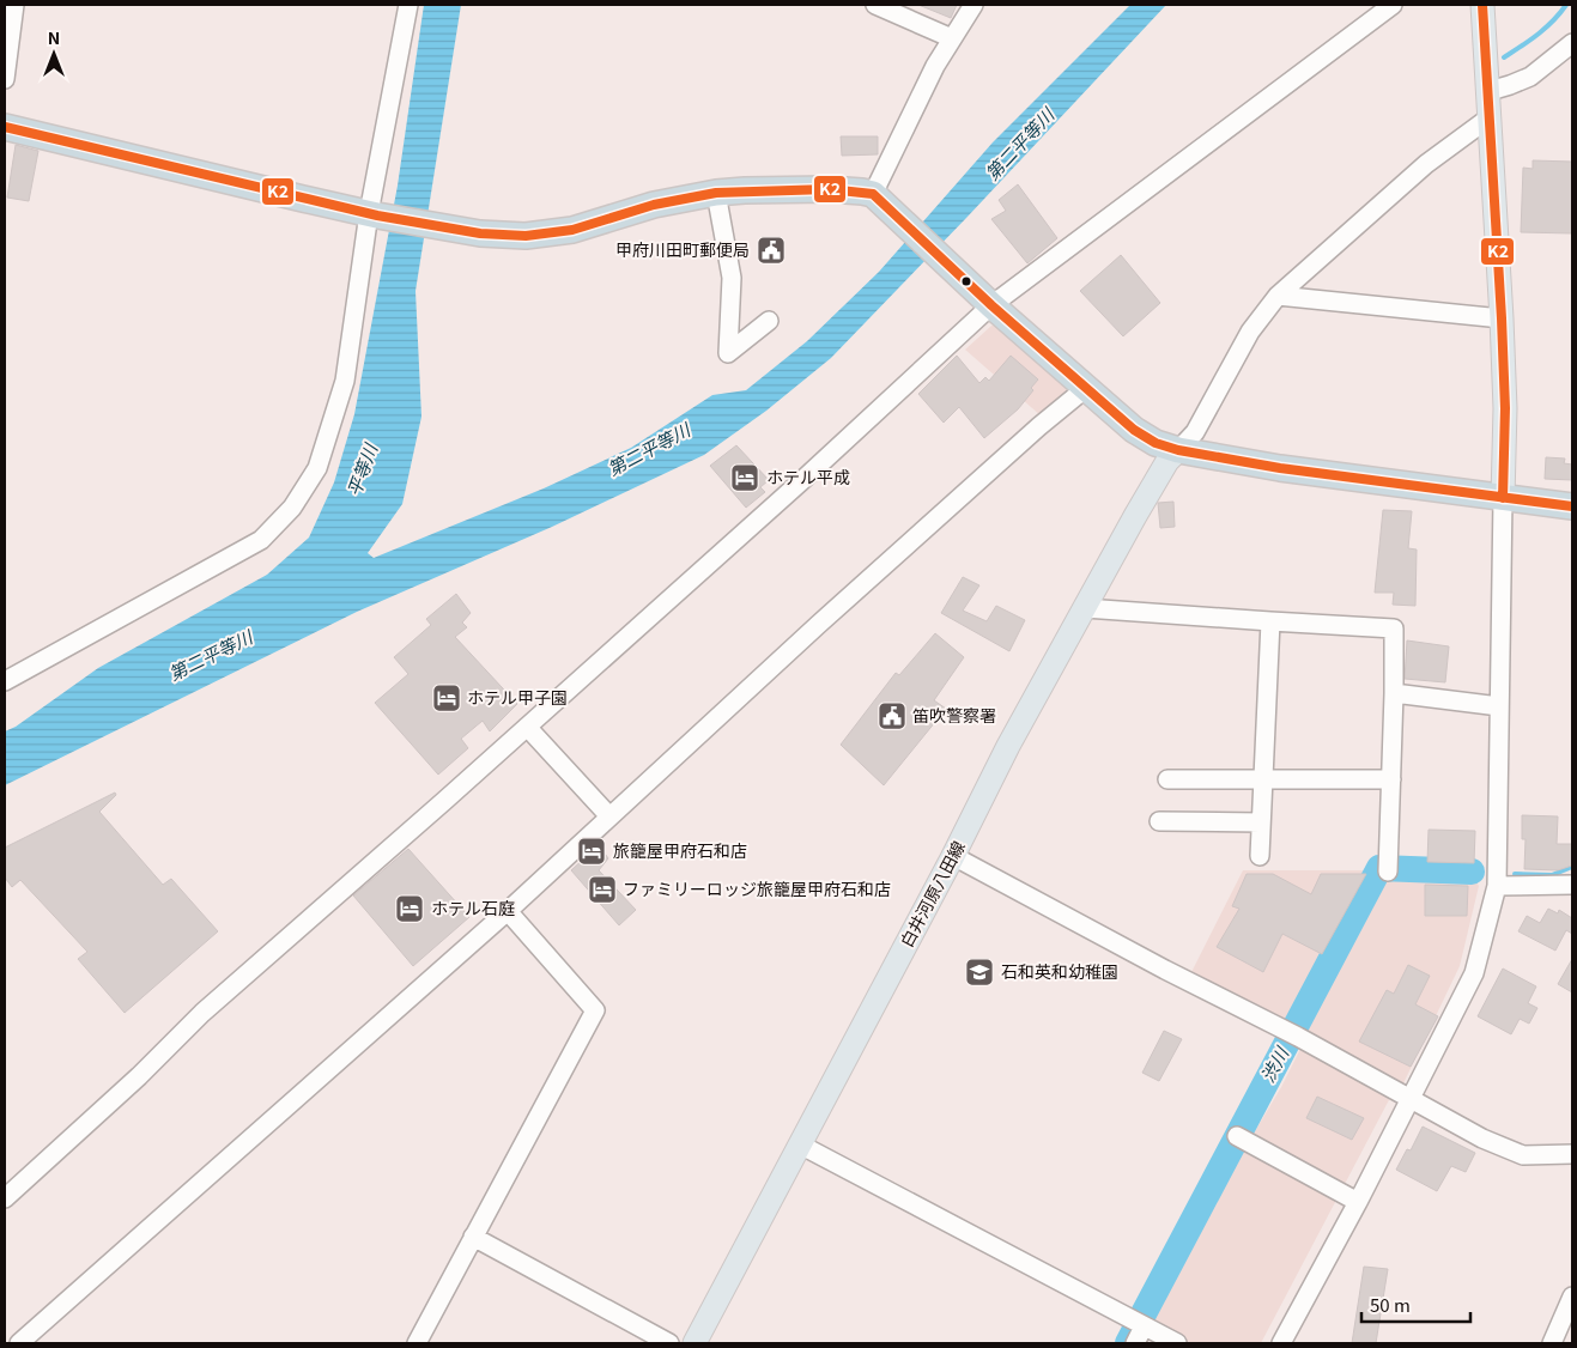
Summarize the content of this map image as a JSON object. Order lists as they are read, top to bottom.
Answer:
{
  "streets": {
    "main road": ["白井河原八田線"]
  },
  "water": ["第二平等川", "平等川", "渋川"],
  "places": {
    "public building": ["甲府川田町郵便局", "笛吹警察署"],
    "hotel": [
      "ホテル平成",
      "ホテル甲子園",
      "旅籠屋甲府石和店",
      "ファミリーロッジ旅籠屋甲府石和店",
      "ホテル石庭"
    ],
    "school or university": ["石和英和幼稚園"]
  },
  "lines": ["transit line K2"],
  "scale_bar": "50 m",
  "north": "top"
}
